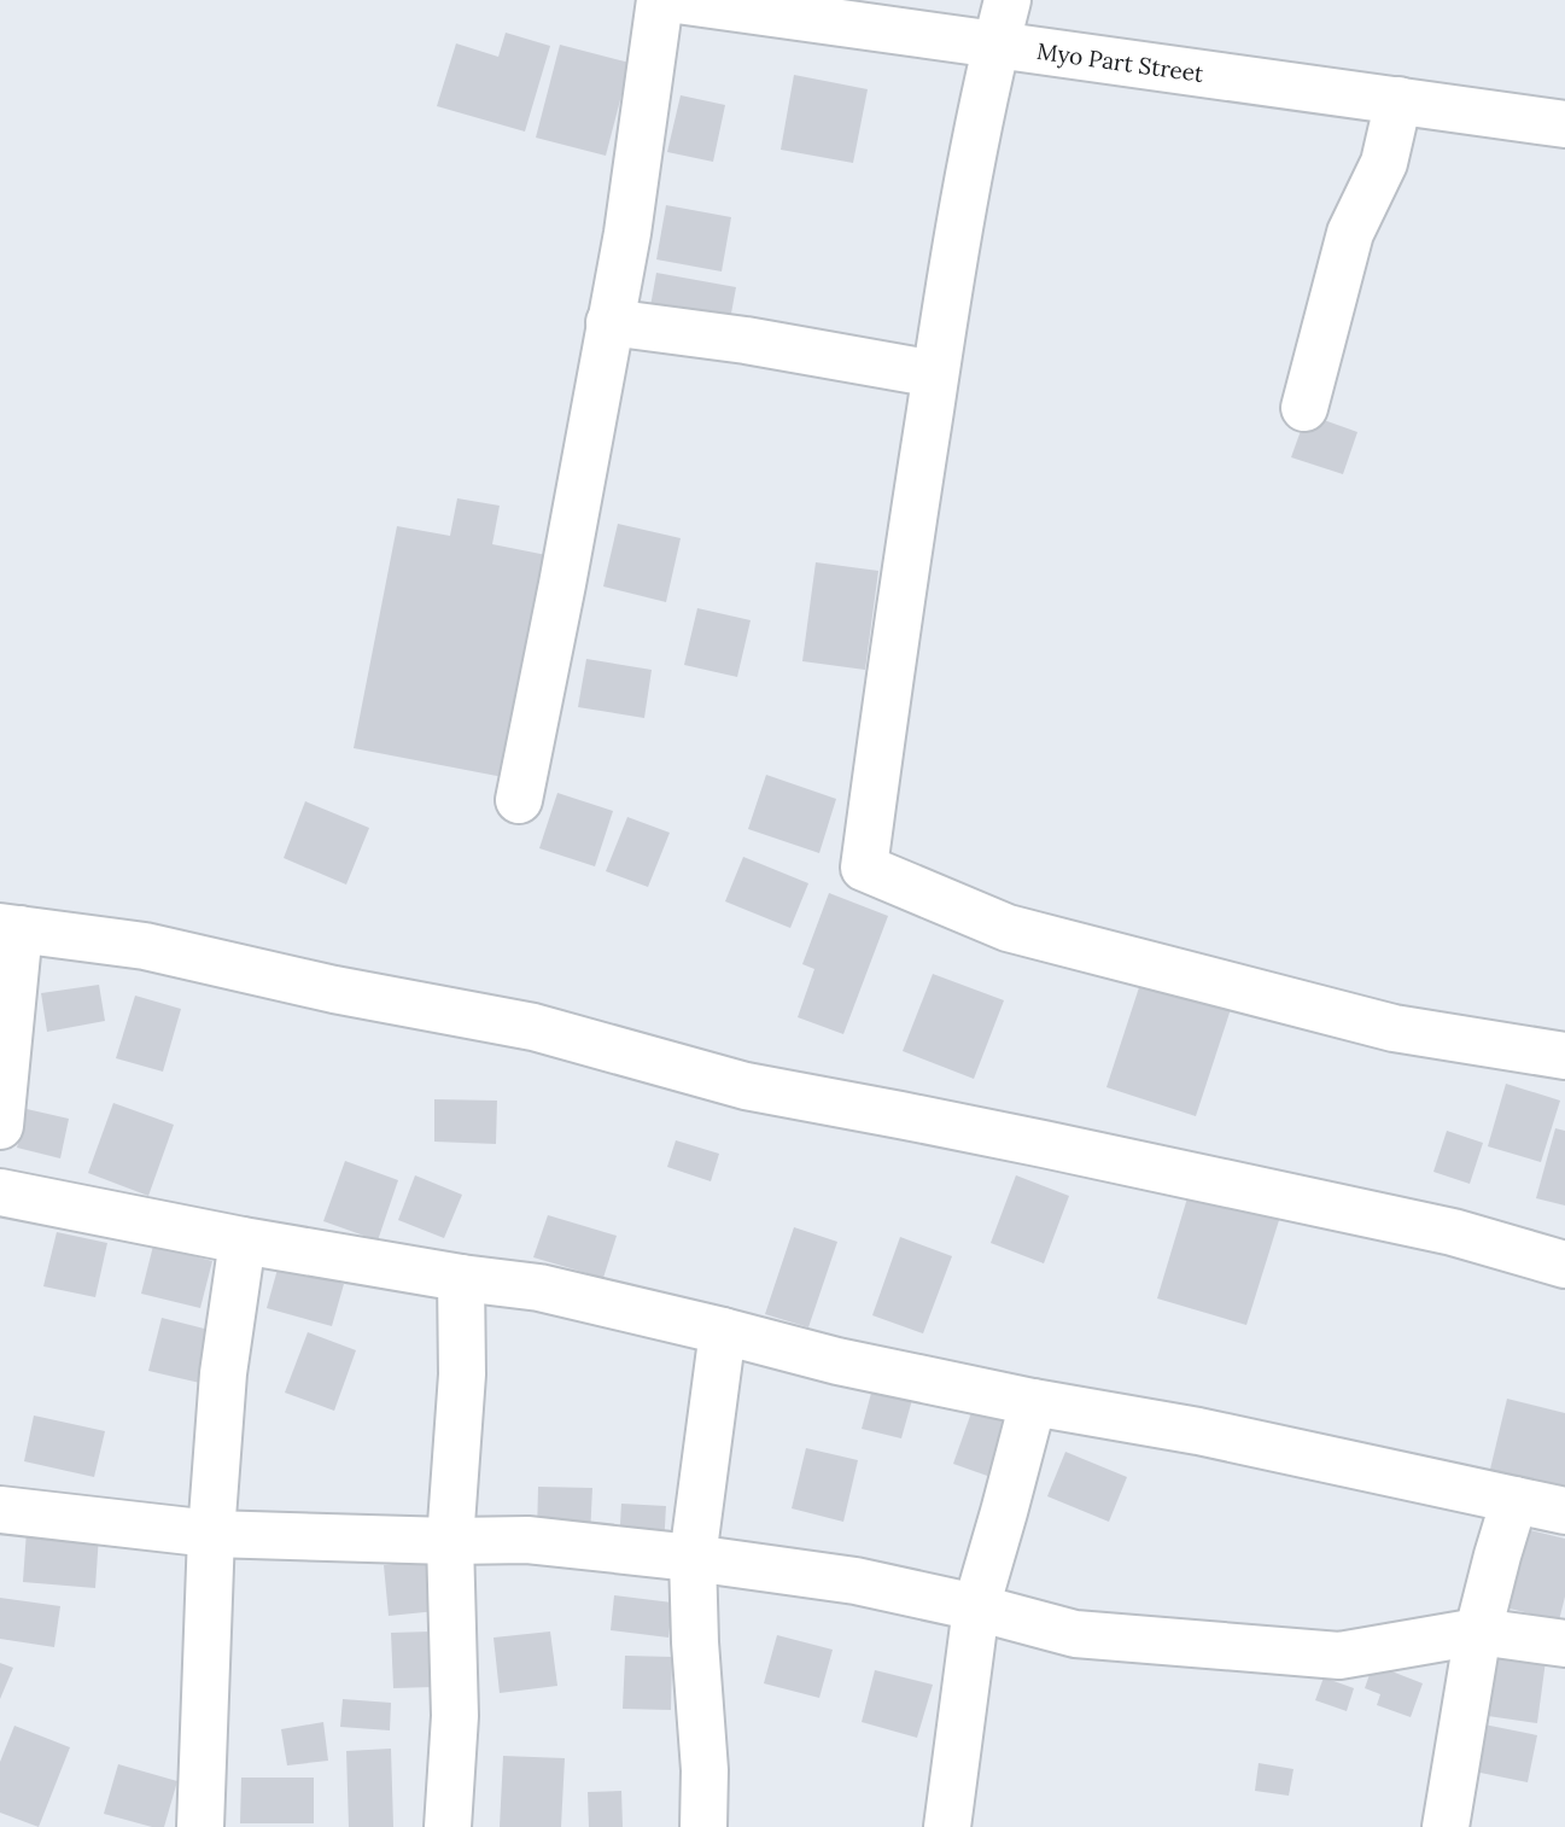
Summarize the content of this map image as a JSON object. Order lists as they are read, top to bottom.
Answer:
{
  "streets": {
    "street": ["Myo Part Street"]
  }
}
